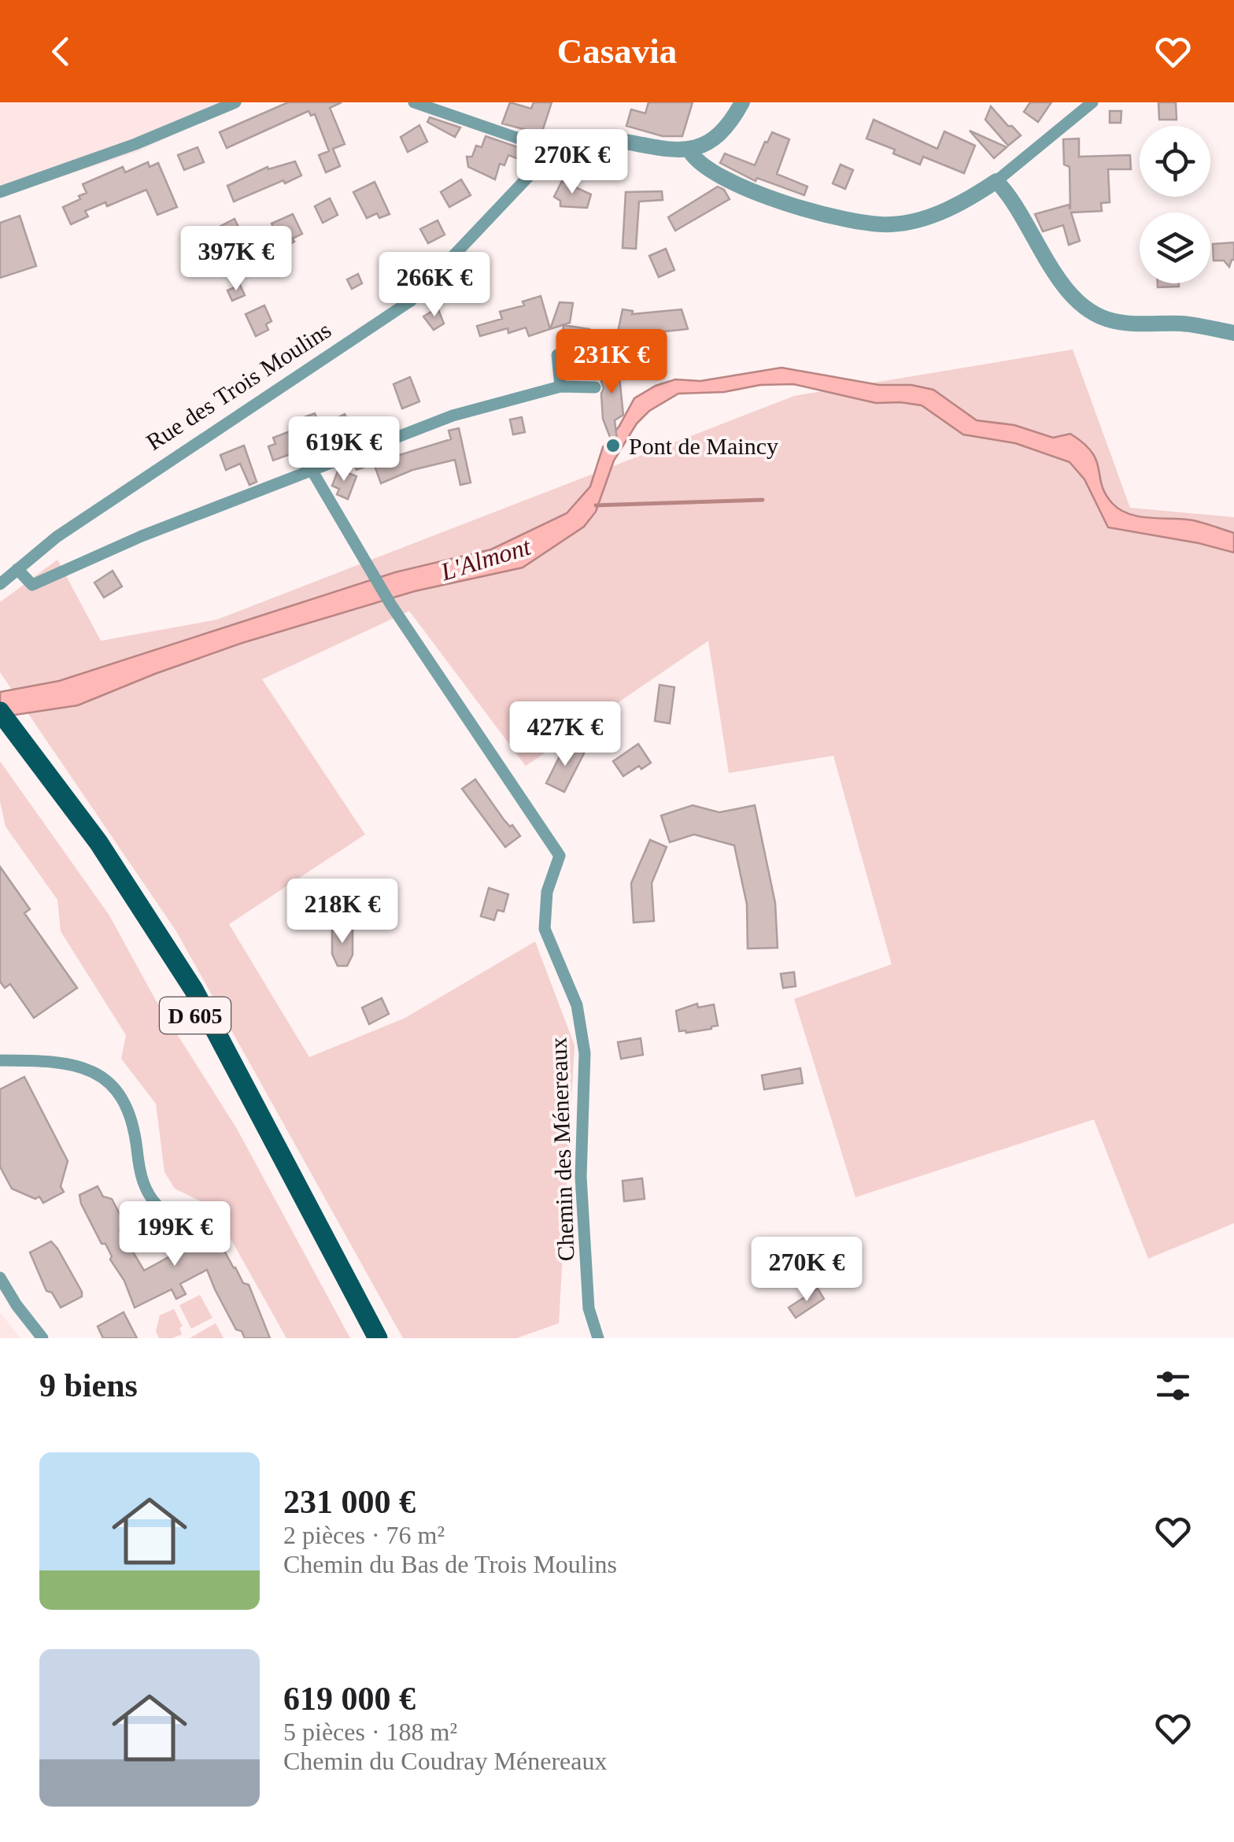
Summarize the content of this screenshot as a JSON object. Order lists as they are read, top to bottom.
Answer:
{
  "streets": {
    "main road": ["D 605"],
    "street": ["Rue des Trois Moulins", "Chemin des Ménereaux"]
  },
  "water": ["L'Almont"],
  "places": ["Pont de Maincy"],
  "page": {
    "header": "Casavia",
    "price": [
      "270K €",
      "397K €",
      "266K €",
      "231K €",
      "619K €",
      "427K €",
      "218K €",
      "199K €",
      "270K €"
    ],
    "heading": "9 biens",
    "list": [
      {
        "name": "231 000 €",
        "note": "2 pièces · 76 m² · Chemin du Bas de Trois Moulins"
      },
      {
        "name": "619 000 €",
        "note": "5 pièces · 188 m² · Chemin du Coudray Ménereaux"
      }
    ]
  }
}
